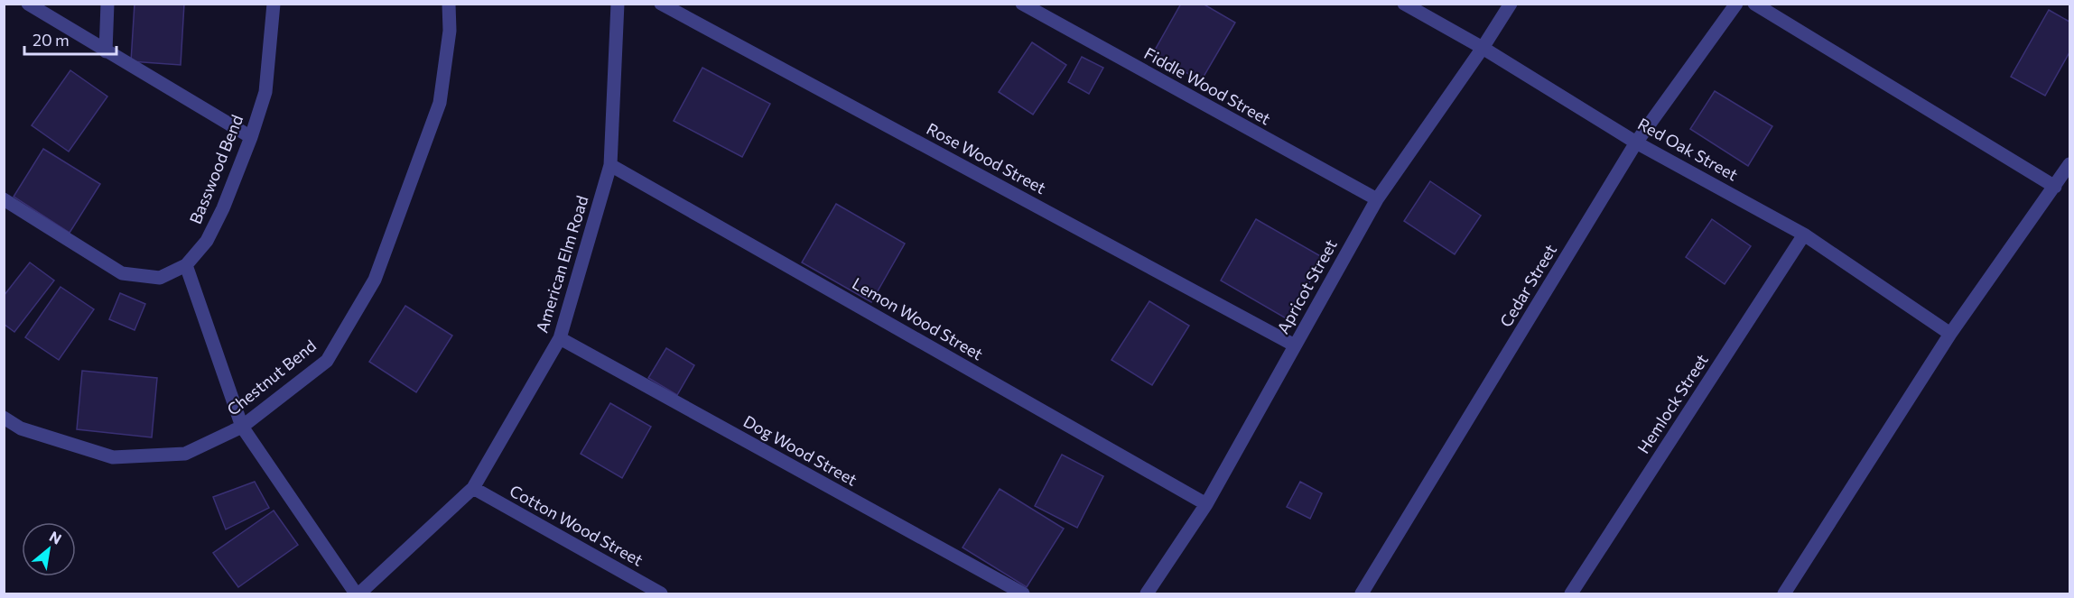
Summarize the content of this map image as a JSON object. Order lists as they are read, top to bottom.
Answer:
{
  "streets": {
    "street": [
      "Fiddle Wood Street",
      "Red Oak Street",
      "Rose Wood Street",
      "Basswood Bend",
      "American Elm Road",
      "Cedar Street",
      "Apricot Street",
      "Lemon Wood Street",
      "Chestnut Bend",
      "Hemlock Street",
      "Dog Wood Street",
      "Cotton Wood Street"
    ]
  },
  "crossings": [
    ["Fiddle Wood Street", "Apricot Street"],
    ["Red Oak Street", "Cedar Street"],
    ["Red Oak Street", "Apricot Street"],
    ["Red Oak Street", "Hemlock Street"],
    ["Rose Wood Street", "Apricot Street"],
    ["American Elm Road", "Lemon Wood Street"],
    ["American Elm Road", "Dog Wood Street"],
    ["American Elm Road", "Cotton Wood Street"],
    ["Apricot Street", "Lemon Wood Street"]
  ],
  "scale_bar": "20 m",
  "north": "top right"
}
